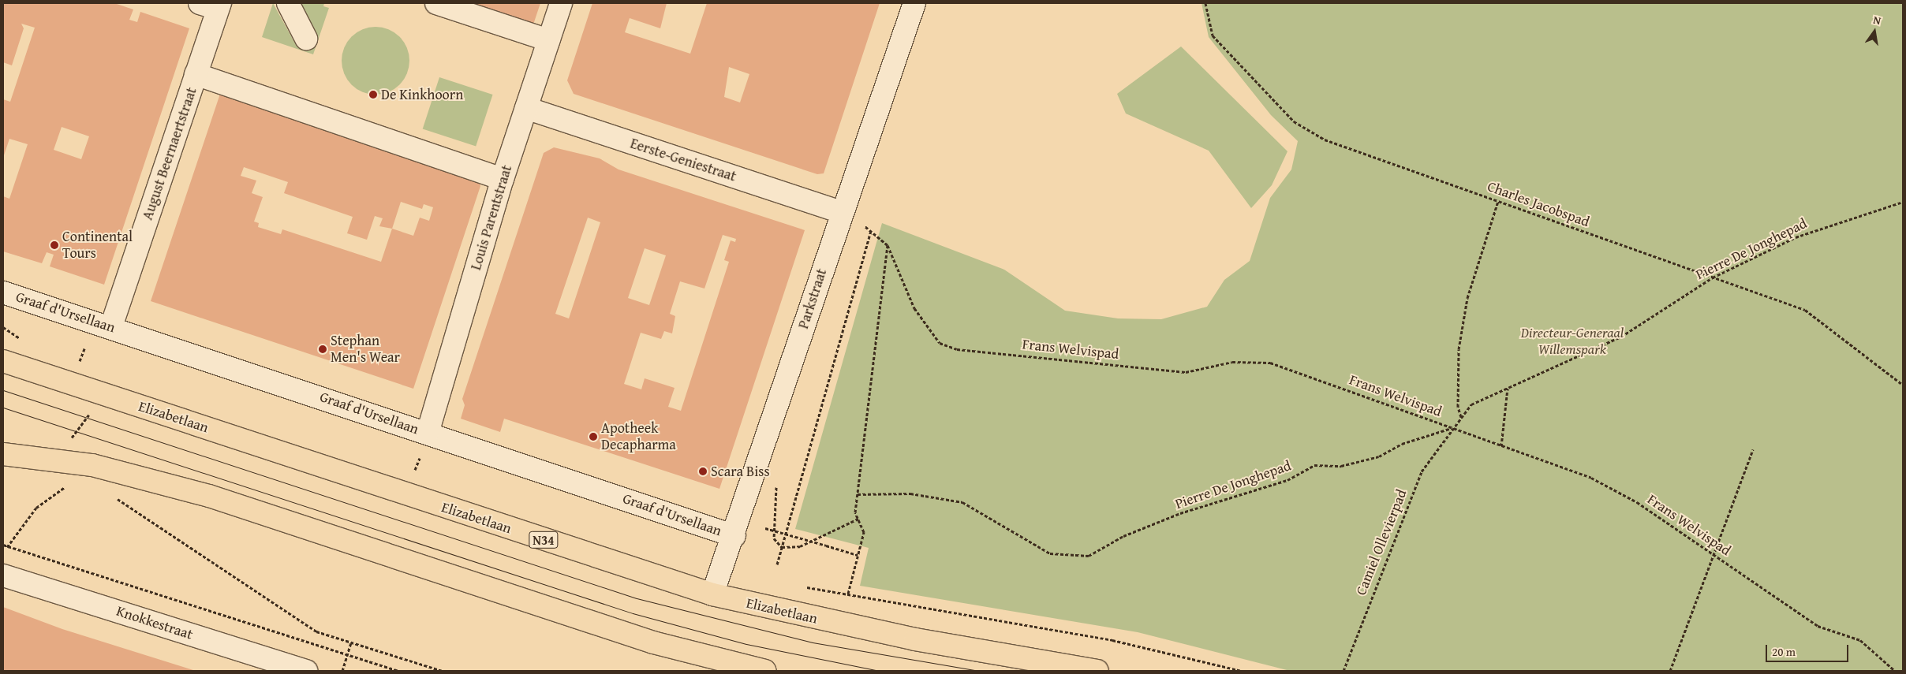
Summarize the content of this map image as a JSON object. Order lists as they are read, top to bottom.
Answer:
{
  "streets": {
    "main road": ["Elizabetlaan", "N34"],
    "street": [
      "August Beernaertstraat",
      "Eerste-Geniestraat",
      "Louis Parentstraat",
      "Parkstraat",
      "Graaf d'Ursellaan",
      "Knokkestraat"
    ],
    "path": [
      "Charles Jacobspad",
      "Pierre De Jonghepad",
      "Frans Welvispad",
      "Camiel Ollevierpad"
    ]
  },
  "crossings": [
    ["August Beernaertstraat", "Graaf d'Ursellaan"],
    ["Eerste-Geniestraat", "Louis Parentstraat"],
    ["Eerste-Geniestraat", "Parkstraat"],
    ["Charles Jacobspad", "Pierre De Jonghepad"],
    ["Louis Parentstraat", "Graaf d'Ursellaan"],
    ["Pierre De Jonghepad", "Frans Welvispad"],
    ["Pierre De Jonghepad", "Camiel Ollevierpad"],
    ["Parkstraat", "Graaf d'Ursellaan"],
    ["Parkstraat", "Elizabetlaan"],
    ["Frans Welvispad", "Camiel Ollevierpad"]
  ],
  "parks": ["Directeur-Generaal Willemspark"],
  "places": [
    "De Kinkhoorn",
    "Continental Tours",
    "Stephan Men's Wear",
    "Apotheek Decapharma",
    "Scara Biss"
  ],
  "scale_bar": "20 m",
  "north": "top"
}
